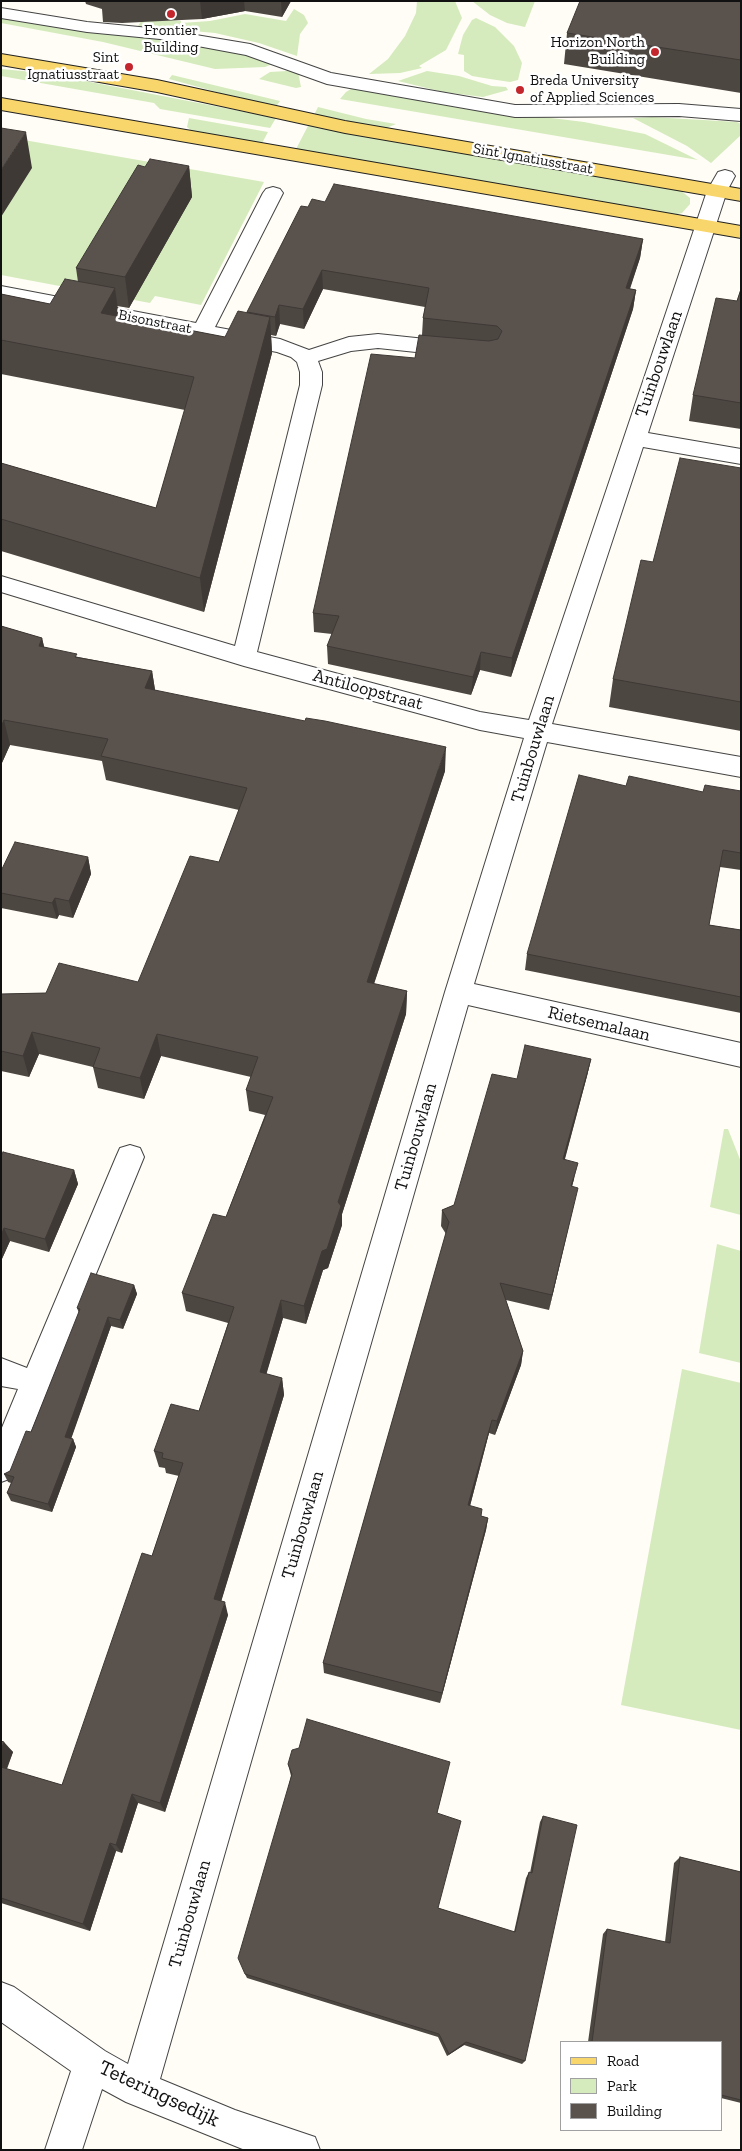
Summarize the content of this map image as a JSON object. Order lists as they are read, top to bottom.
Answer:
{
  "streets": {
    "main road": ["Sint Ignatiusstraat"],
    "street": [
      "Bisonstraat",
      "Tuinbouwlaan",
      "Antiloopstraat",
      "Rietsemalaan",
      "Teteringsedijk"
    ]
  },
  "crossings": [
    ["Sint Ignatiusstraat", "Tuinbouwlaan"],
    ["Tuinbouwlaan", "Antiloopstraat"],
    ["Tuinbouwlaan", "Rietsemalaan"],
    ["Tuinbouwlaan", "Teteringsedijk"]
  ],
  "places": [
    "Frontier Building",
    "Horizon North Building",
    "Sint Ignatiusstraat",
    "Breda University of Applied Sciences"
  ],
  "legend": ["Road", "Park", "Building"]
}
